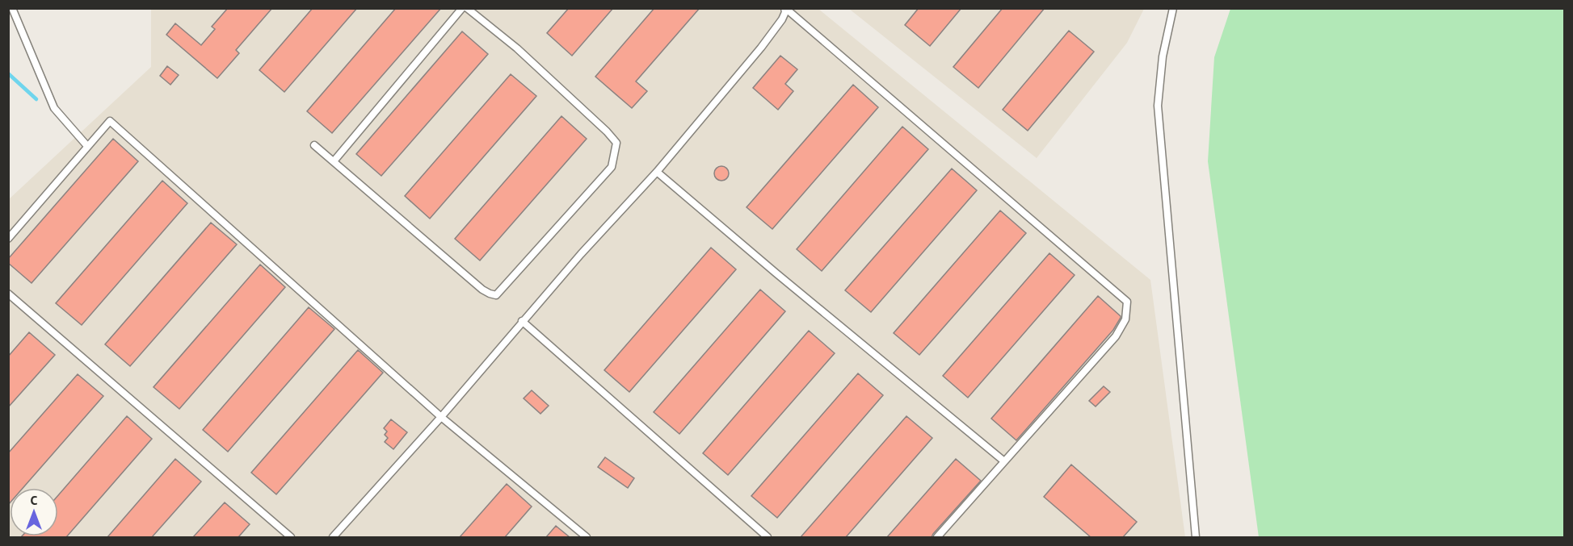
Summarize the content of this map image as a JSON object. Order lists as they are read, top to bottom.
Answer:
{
  "north": "top"
}
